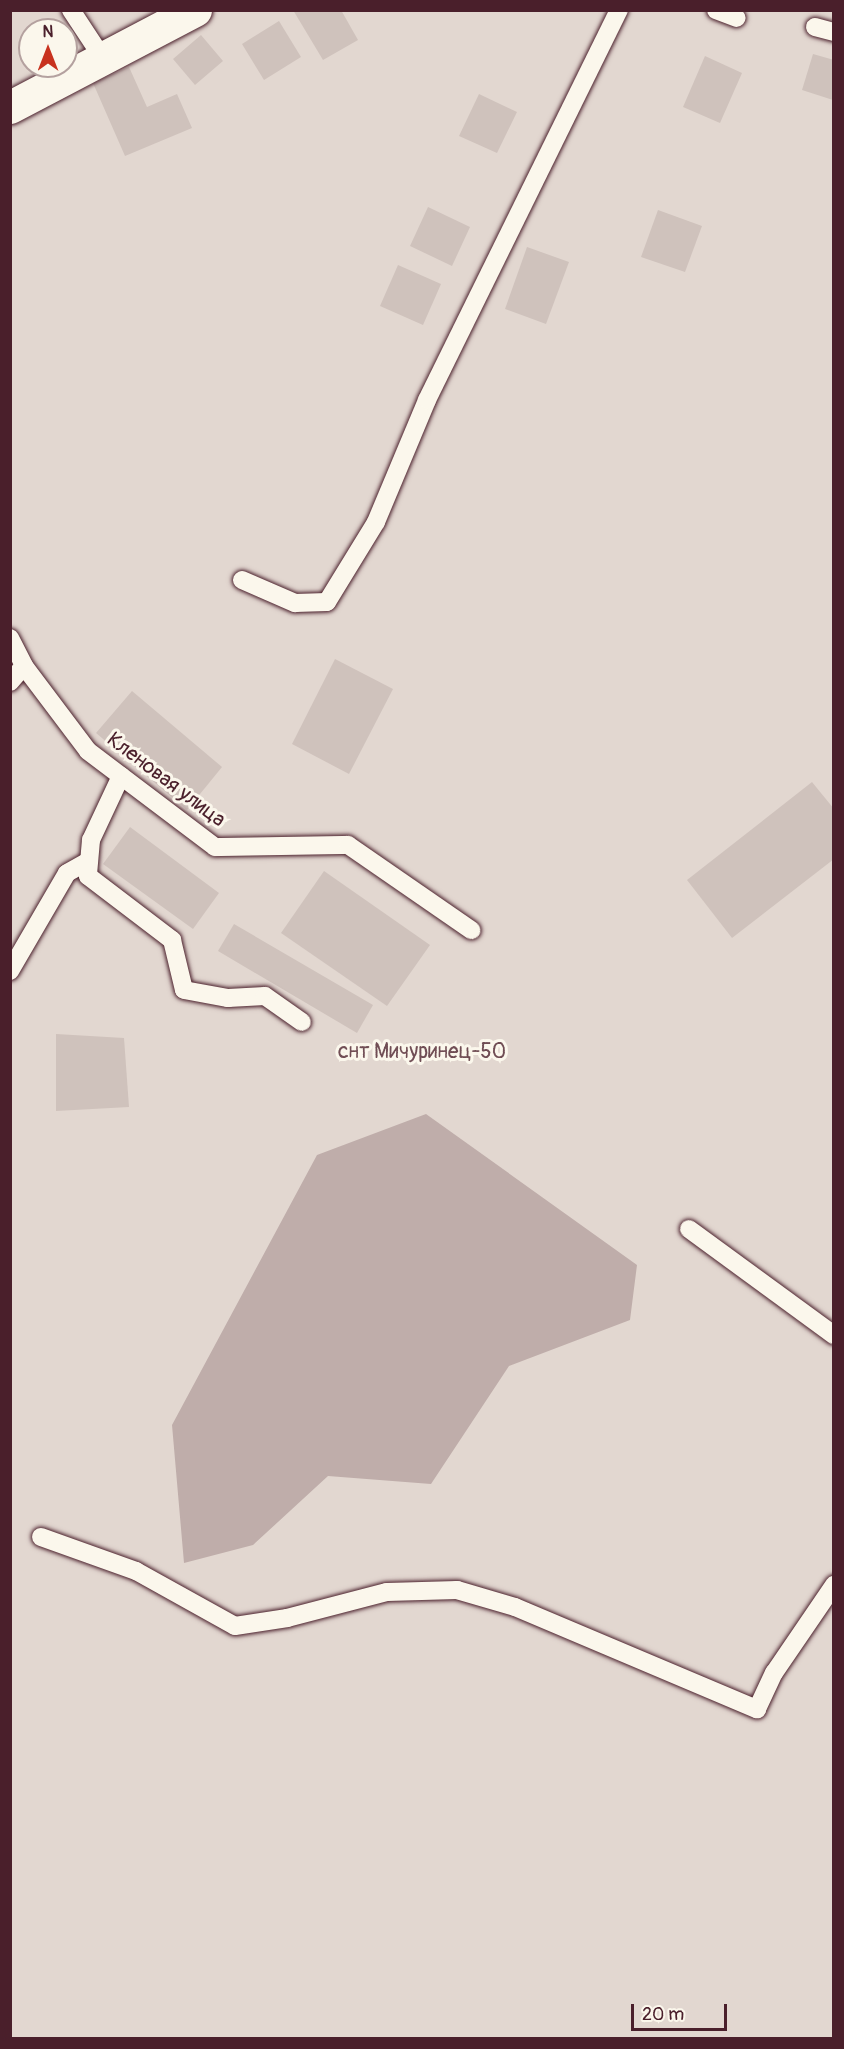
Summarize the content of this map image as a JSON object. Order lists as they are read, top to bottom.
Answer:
{
  "streets": {
    "lane": ["Кленовая улица"]
  },
  "parks": ["снт Мичуринец-50"],
  "scale_bar": "20 m",
  "north": "top"
}
